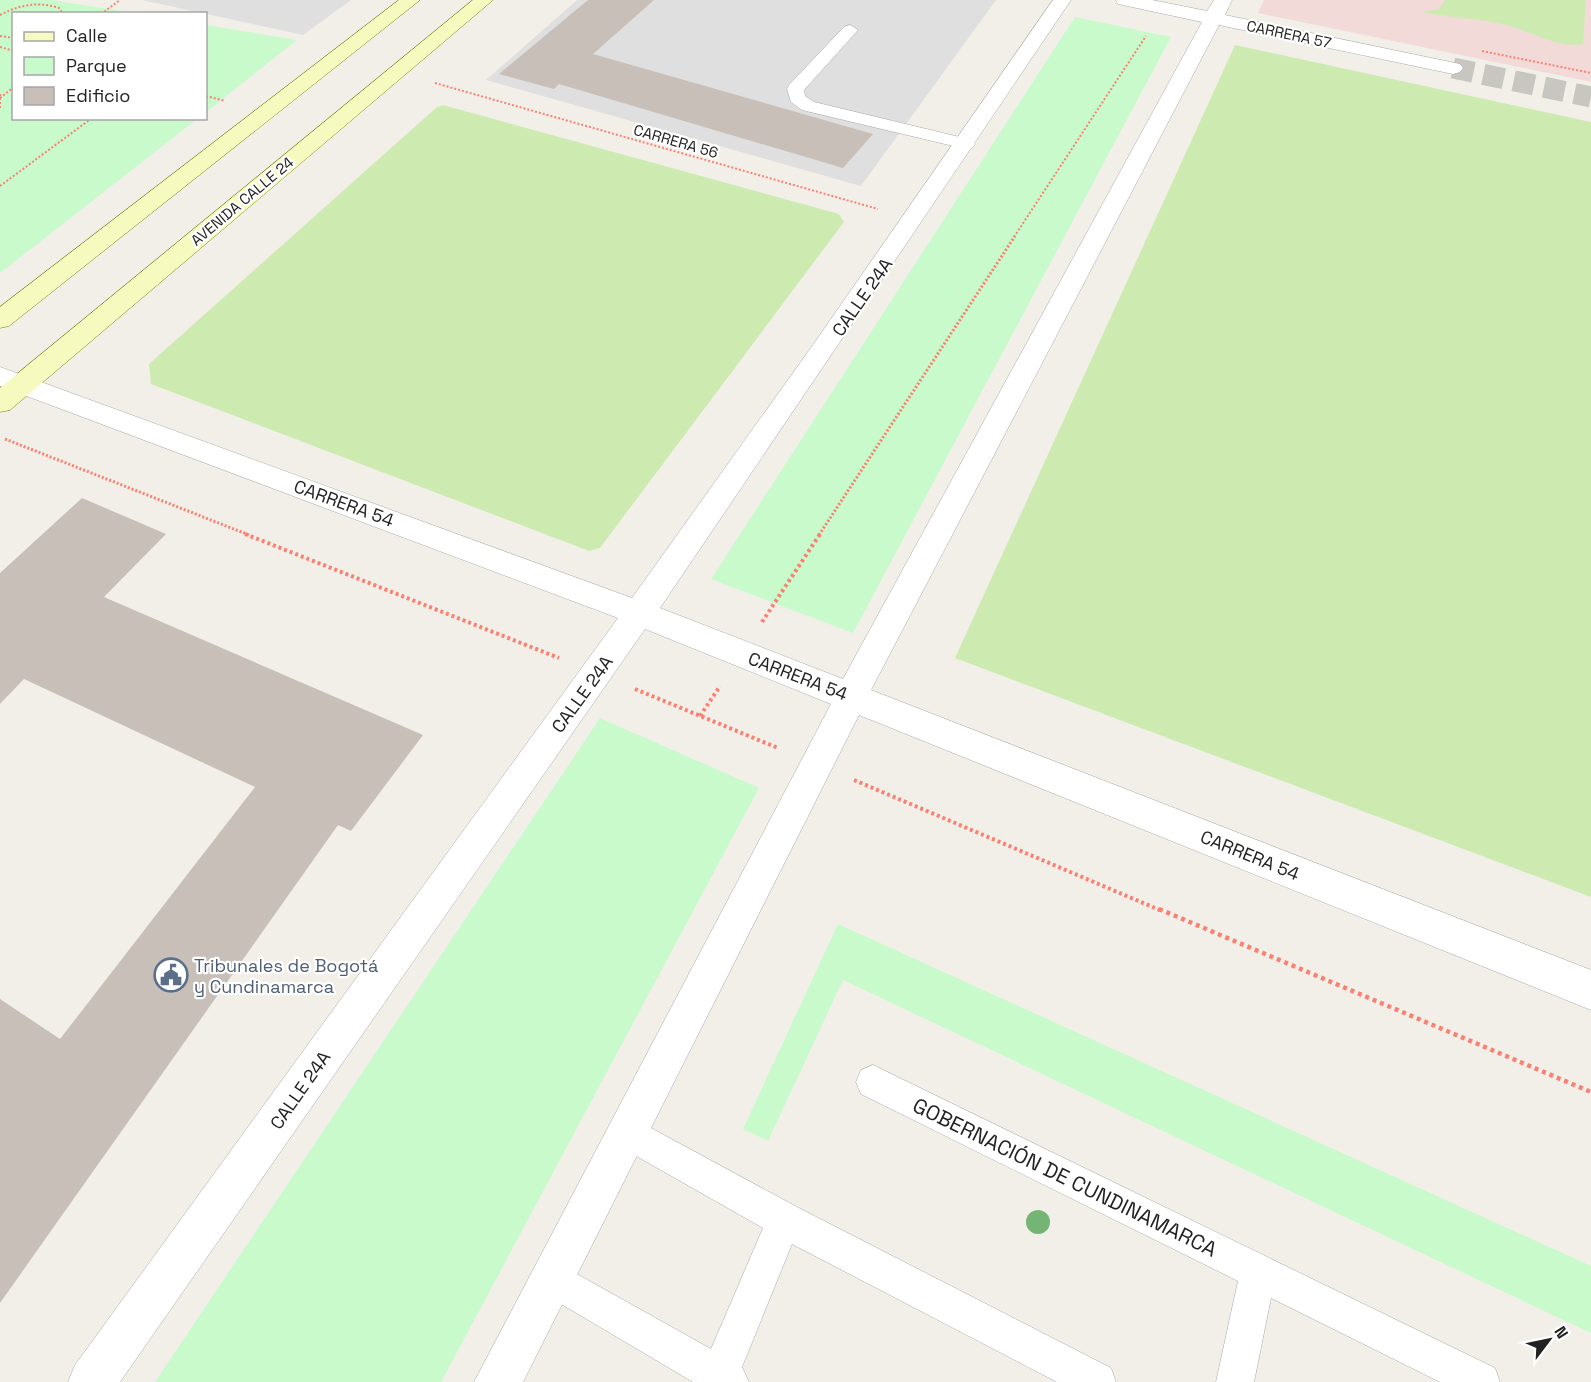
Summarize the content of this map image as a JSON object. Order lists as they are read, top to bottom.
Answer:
{
  "streets": {
    "main road": ["AVENIDA CALLE 24"],
    "street": ["CARRERA 57", "CALLE 24A", "CARRERA 54"],
    "lane": ["GOBERNACIÓN DE CUNDINAMARCA"],
    "path": ["CARRERA 56"]
  },
  "crossings": [
    ["CARRERA 56", "CALLE 24A"],
    ["AVENIDA CALLE 24", "CARRERA 54"],
    ["CALLE 24A", "CARRERA 54"]
  ],
  "places": {
    "public building": ["Tribunales de Bogotá y Cundinamarca"]
  },
  "legend": ["Calle", "Parque", "Edificio"],
  "north": "top right"
}
